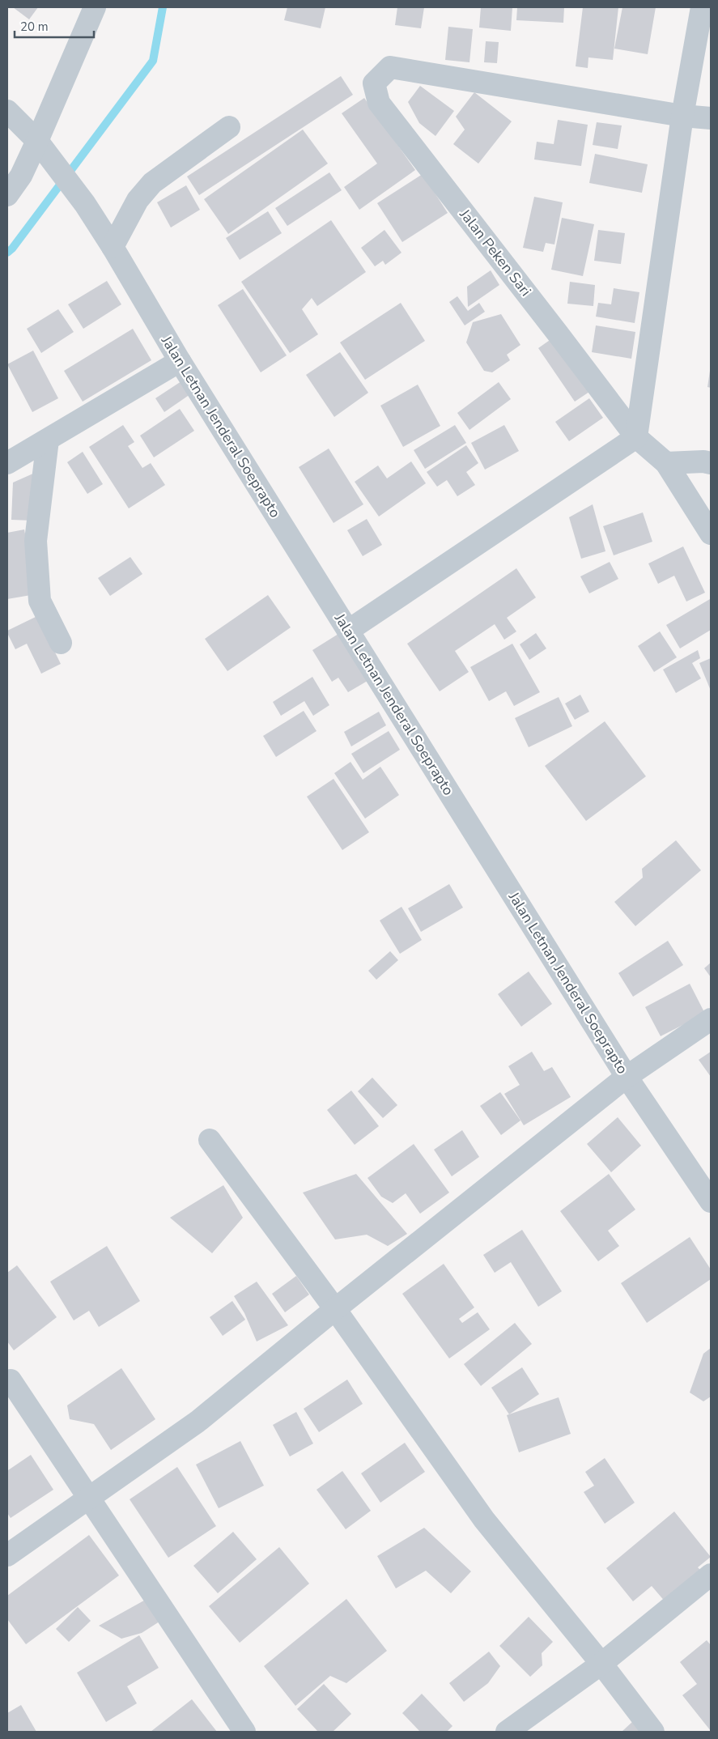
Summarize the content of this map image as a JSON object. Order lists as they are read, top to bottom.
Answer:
{
  "streets": {
    "street": ["Jalan Peken Sari", "Jalan Letnan Jenderal Soeprapto"]
  },
  "scale_bar": "20 m"
}
